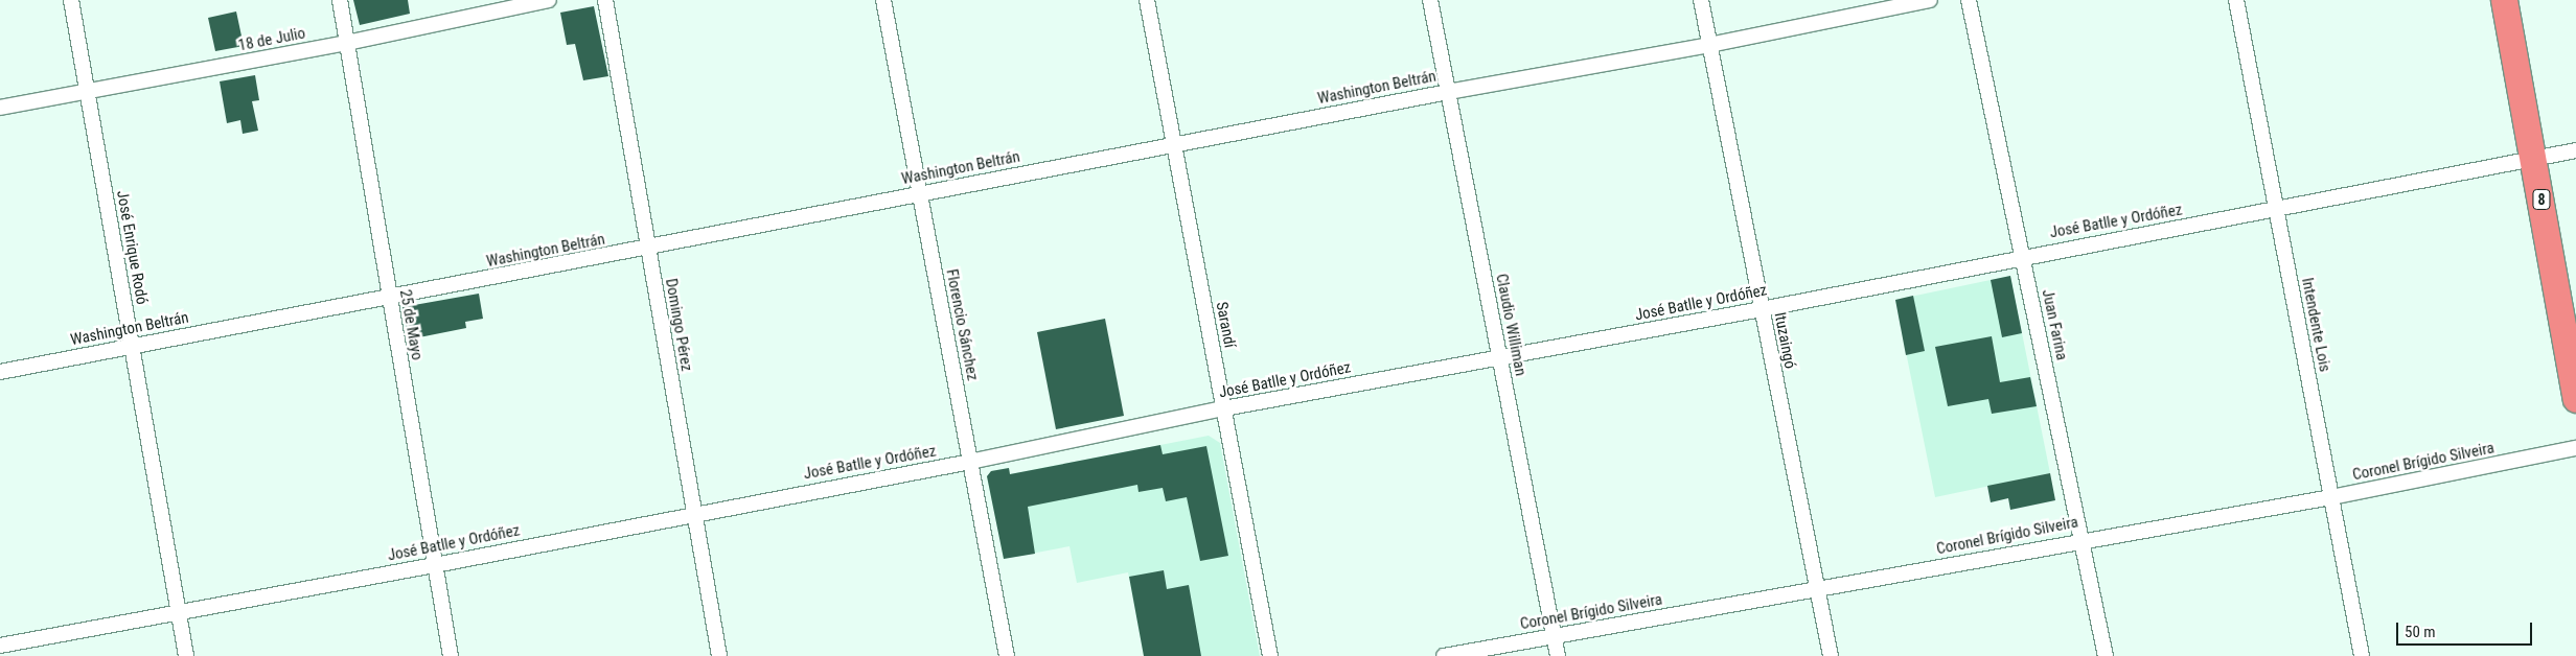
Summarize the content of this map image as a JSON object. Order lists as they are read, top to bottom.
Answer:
{
  "streets": {
    "highway": ["8"],
    "street": [
      "18 de Julio",
      "Washington Beltrán",
      "José Batlle y Ordóñez",
      "José Enrique Rodó",
      "25 de Mayo",
      "Domingo Pérez",
      "Florencio Sánchez",
      "Sarandí",
      "Claudio Williman",
      "Juan Farina",
      "Intendente Lois",
      "Ituzaingó",
      "Coronel Brígido Silveira"
    ]
  },
  "crossings": [
    ["18 de Julio", "José Enrique Rodó"],
    ["18 de Julio", "25 de Mayo"],
    ["Washington Beltrán", "José Enrique Rodó"],
    ["Washington Beltrán", "25 de Mayo"],
    ["Washington Beltrán", "Domingo Pérez"],
    ["Washington Beltrán", "Florencio Sánchez"],
    ["Washington Beltrán", "Sarandí"],
    ["Washington Beltrán", "Claudio Williman"],
    ["Washington Beltrán", "Ituzaingó"],
    ["8", "José Batlle y Ordóñez"],
    ["José Batlle y Ordóñez", "José Enrique Rodó"],
    ["José Batlle y Ordóñez", "25 de Mayo"],
    ["José Batlle y Ordóñez", "Domingo Pérez"],
    ["José Batlle y Ordóñez", "Florencio Sánchez"],
    ["José Batlle y Ordóñez", "Sarandí"],
    ["José Batlle y Ordóñez", "Claudio Williman"],
    ["José Batlle y Ordóñez", "Juan Farina"],
    ["José Batlle y Ordóñez", "Intendente Lois"],
    ["José Batlle y Ordóñez", "Ituzaingó"],
    ["Claudio Williman", "Coronel Brígido Silveira"],
    ["Juan Farina", "Coronel Brígido Silveira"],
    ["Intendente Lois", "Coronel Brígido Silveira"],
    ["Ituzaingó", "Coronel Brígido Silveira"]
  ],
  "scale_bar": "50 m"
}
